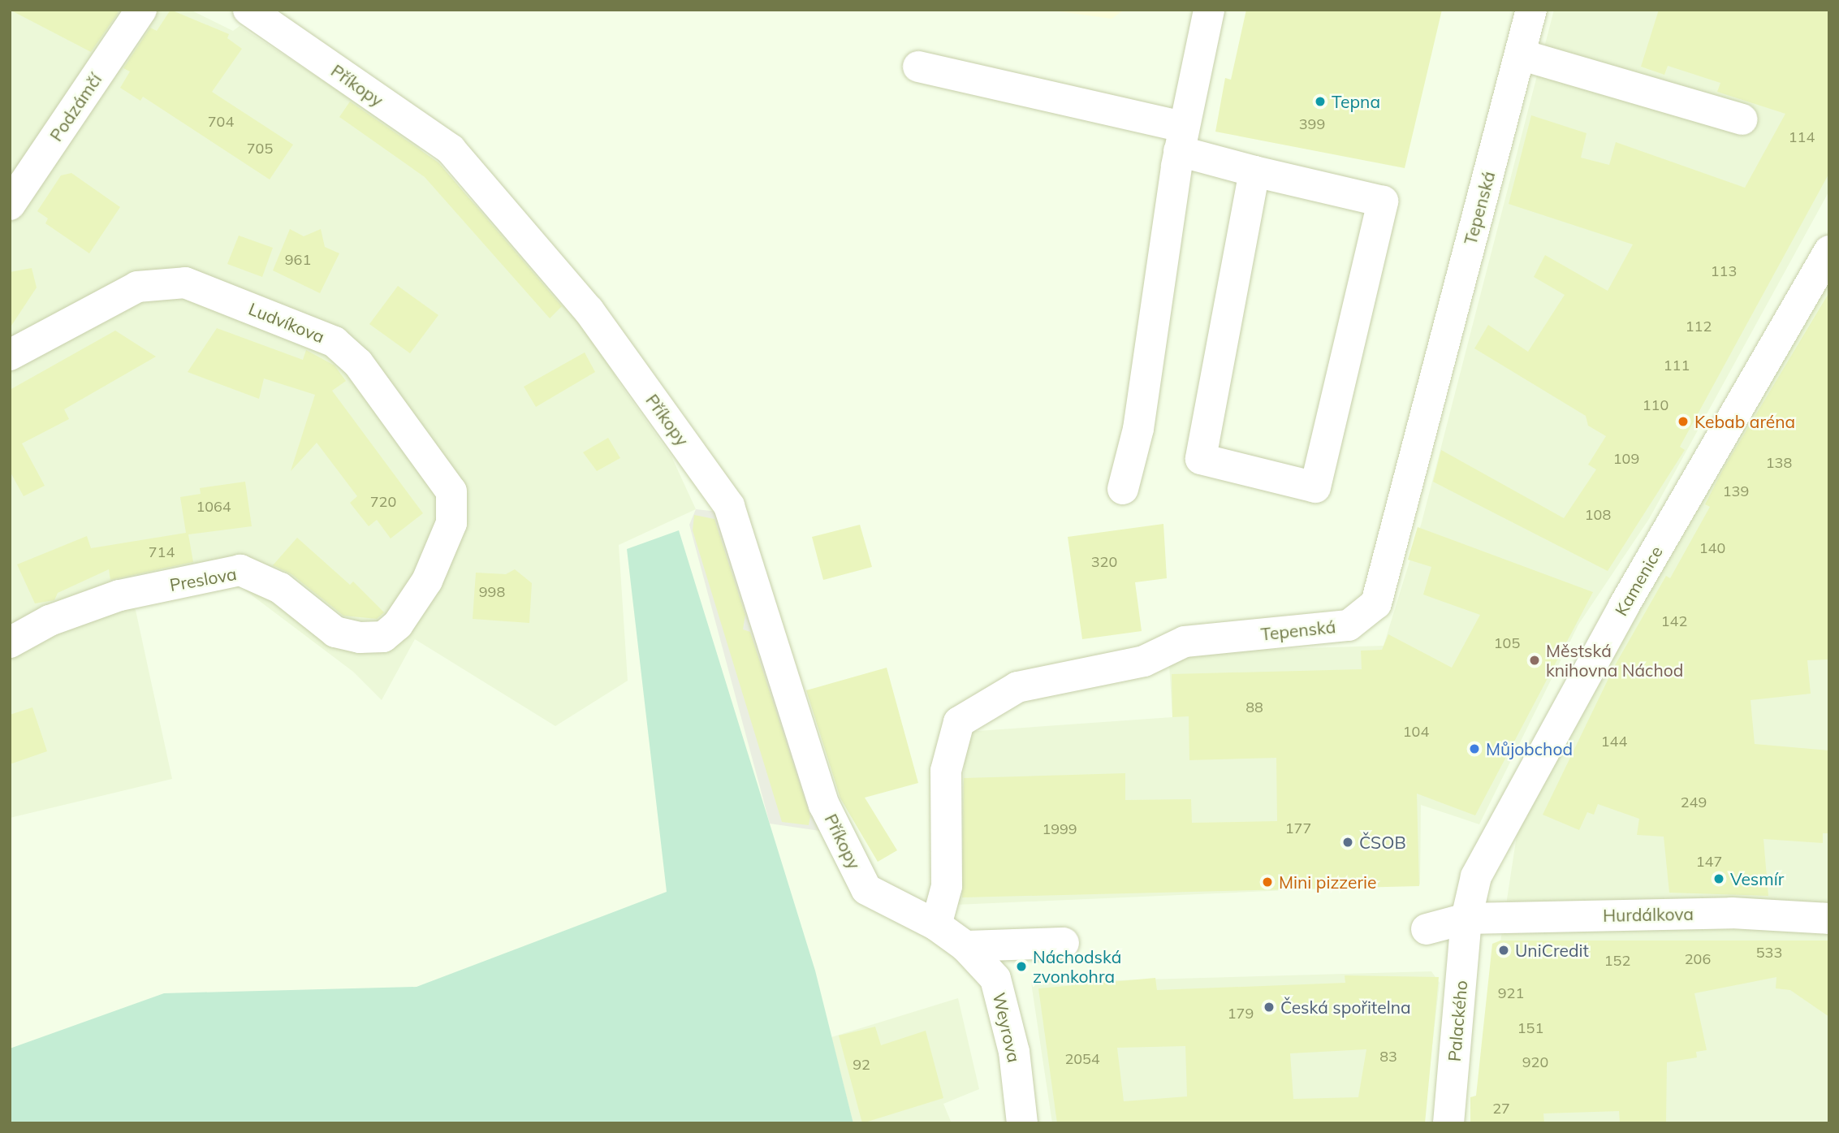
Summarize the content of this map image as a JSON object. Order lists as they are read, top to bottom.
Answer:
{
  "streets": {
    "street": [
      "Příkopy",
      "Podzámčí",
      "Tepenská",
      "Ludvíkova",
      "Preslova",
      "Kamenice",
      "Hurdálkova",
      "Palackého",
      "Weyrova"
    ]
  },
  "crossings": [
    ["Příkopy", "Tepenská"],
    ["Příkopy", "Weyrova"],
    ["Tepenská", "Weyrova"],
    ["Ludvíkova", "Preslova"],
    ["Kamenice", "Hurdálkova"],
    ["Kamenice", "Palackého"],
    ["Hurdálkova", "Palackého"]
  ],
  "places": [
    "Tepna",
    "Kebab aréna",
    "Městská knihovna Náchod",
    "Můjobchod",
    "ČSOB",
    "Vesmír",
    "Mini pizzerie",
    "UniCredit",
    "Náchodská zvonkohra",
    "Česká spořitelna"
  ],
  "house_numbers": [
    "704",
    "399",
    "114",
    "705",
    "961",
    "113",
    "112",
    "111",
    "110",
    "109",
    "138",
    "139",
    "720",
    "1064",
    "108",
    "140",
    "714",
    "320",
    "998",
    "142",
    "105",
    "88",
    "104",
    "144",
    "249",
    "177",
    "1999",
    "147",
    "533",
    "206",
    "152",
    "921",
    "179",
    "151",
    "83",
    "2054",
    "920",
    "92",
    "27"
  ]
}
